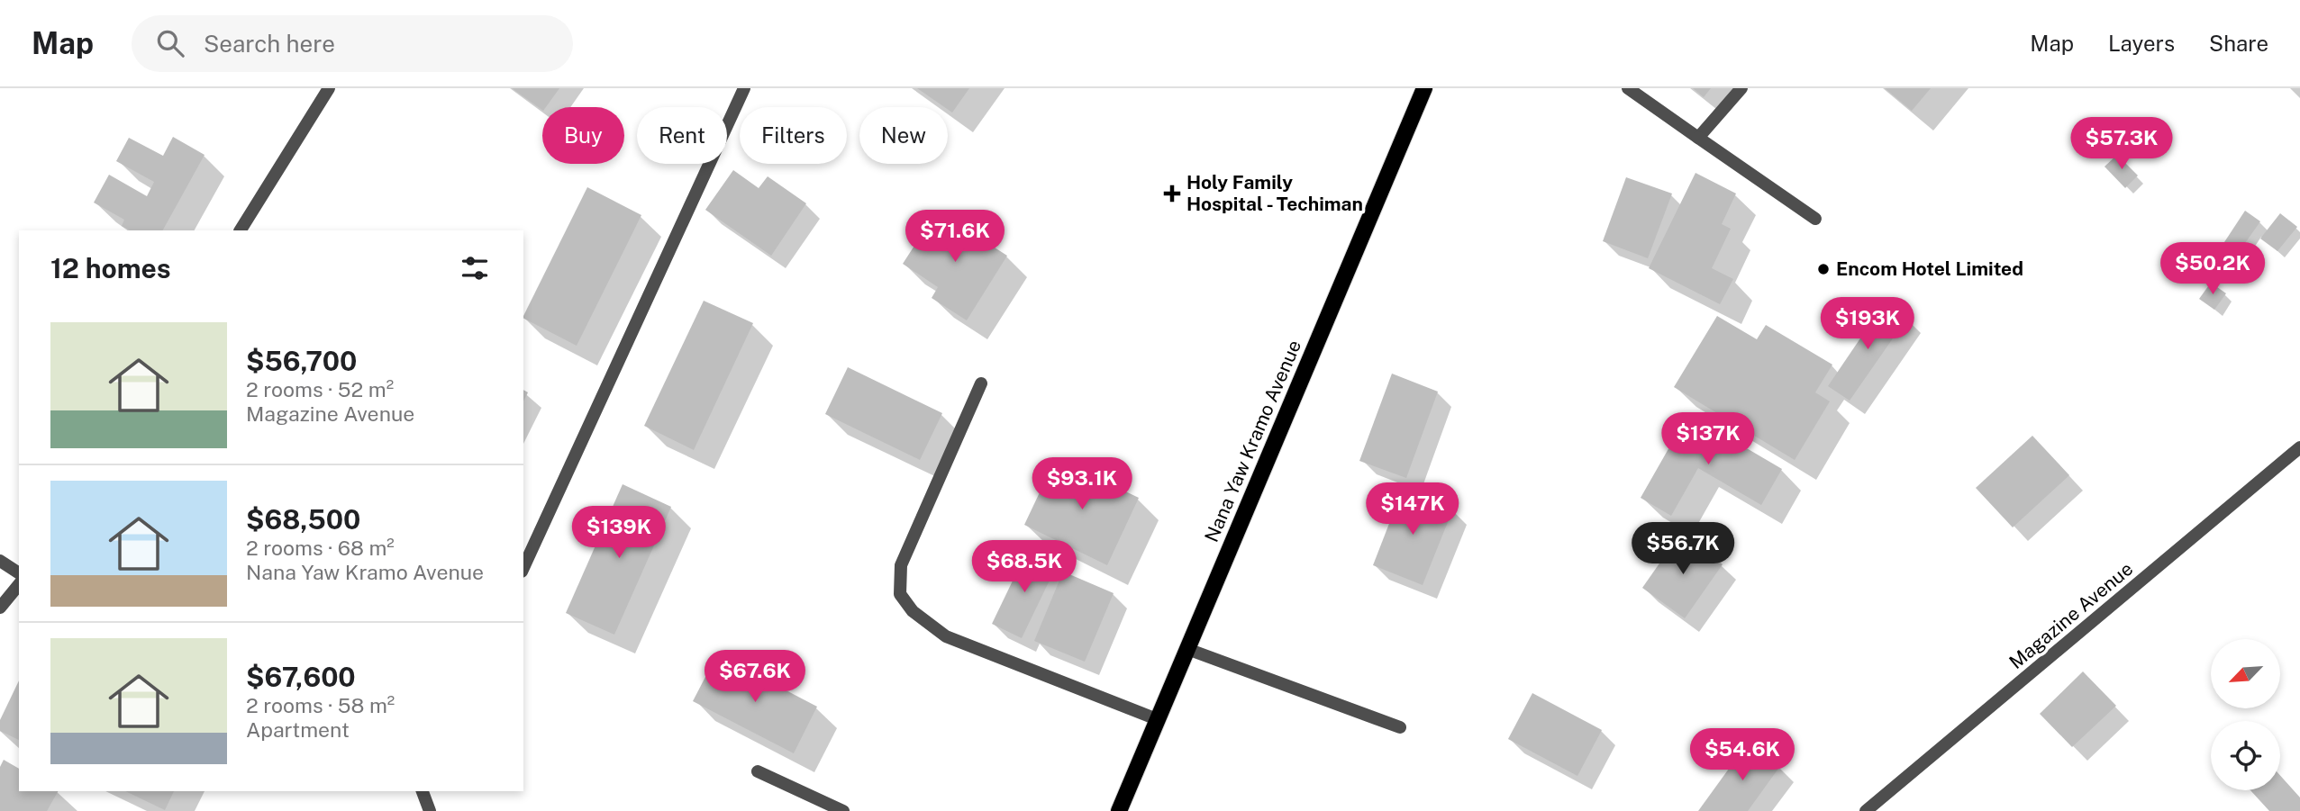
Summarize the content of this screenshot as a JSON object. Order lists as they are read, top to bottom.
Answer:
{
  "streets": {
    "main road": ["Nana Yaw Kramo Avenue"],
    "street": ["Magazine Avenue"]
  },
  "places": {
    "health": ["Holy Family Hospital - Techiman"],
    "other": ["Encom Hotel Limited"]
  },
  "north": "bottom left",
  "page": {
    "header": "Map",
    "search": "Search here",
    "nav": ["Map", "Layers", "Share"],
    "chip": [
      "Buy",
      "Rent",
      "Filters",
      "New"
    ],
    "price": [
      "$57.3K",
      "$71.6K",
      "$50.2K",
      "$193K",
      "$137K",
      "$93.1K",
      "$147K",
      "$139K",
      "$56.7K",
      "$68.5K",
      "$67.6K",
      "$54.6K"
    ],
    "heading": "12 homes",
    "list": [
      {
        "name": "$56,700",
        "note": "2 rooms · 52 m² · Magazine Avenue"
      },
      {
        "name": "$68,500",
        "note": "2 rooms · 68 m² · Nana Yaw Kramo Avenue"
      },
      {
        "name": "$67,600",
        "note": "2 rooms · 58 m² · Apartment"
      }
    ]
  }
}
